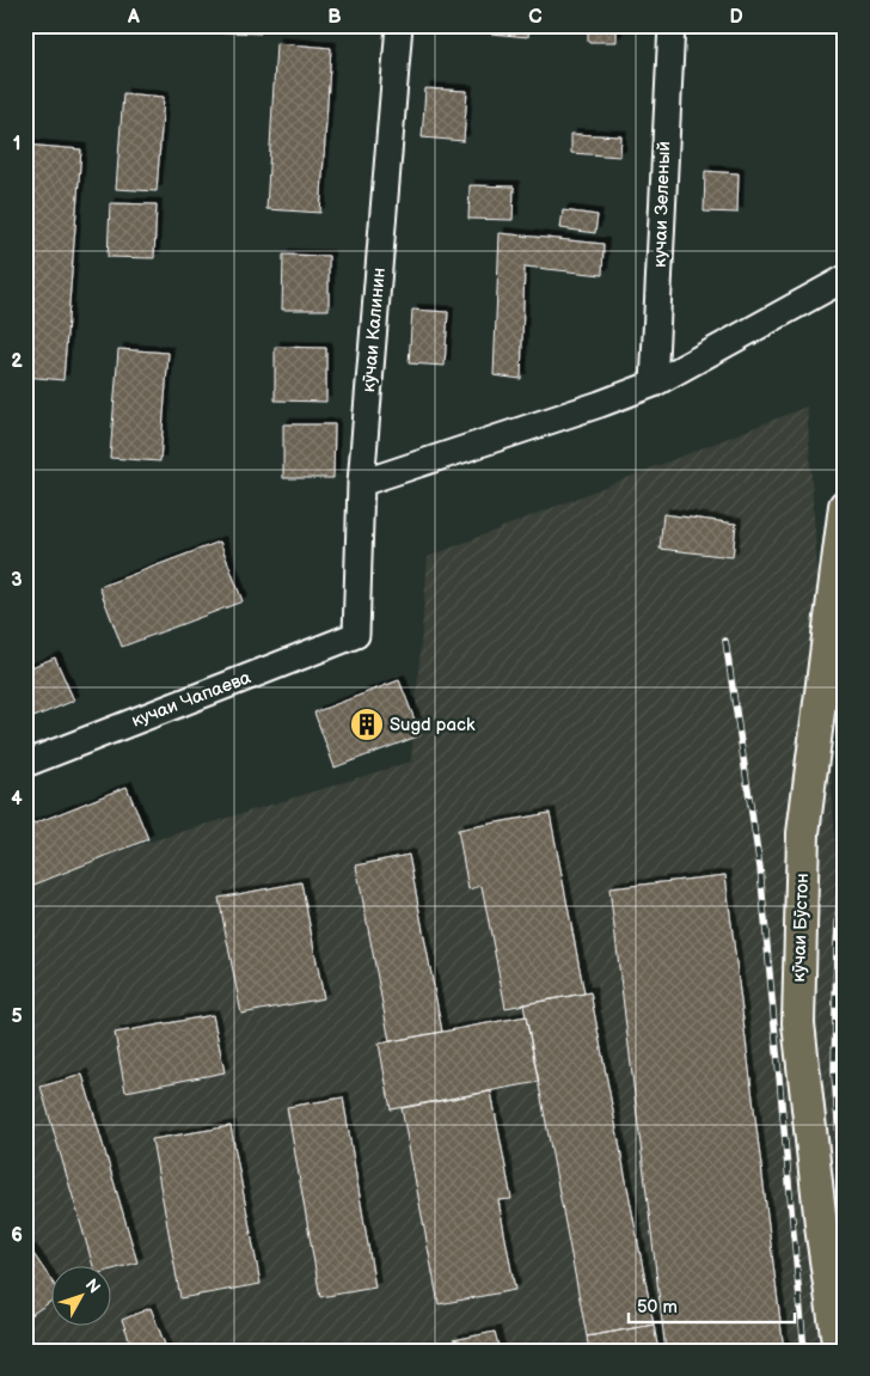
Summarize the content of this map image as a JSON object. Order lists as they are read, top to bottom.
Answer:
{
  "streets": {
    "main road": ["кӯчаи Бӯстон"],
    "street": ["кучаи Зеленый", "кӯчаи Калинин", "кучаи Чапаева"]
  },
  "crossings": [
    ["кӯчаи Калинин", "кучаи Чапаева"]
  ],
  "places": {
    "building": ["Sugd pack"]
  },
  "scale_bar": "50 m",
  "north": "top right",
  "grid": {
    "columns": [
      "A",
      "B",
      "C",
      "D"
    ],
    "rows": [
      "1",
      "2",
      "3",
      "4",
      "5",
      "6"
    ]
  }
}
